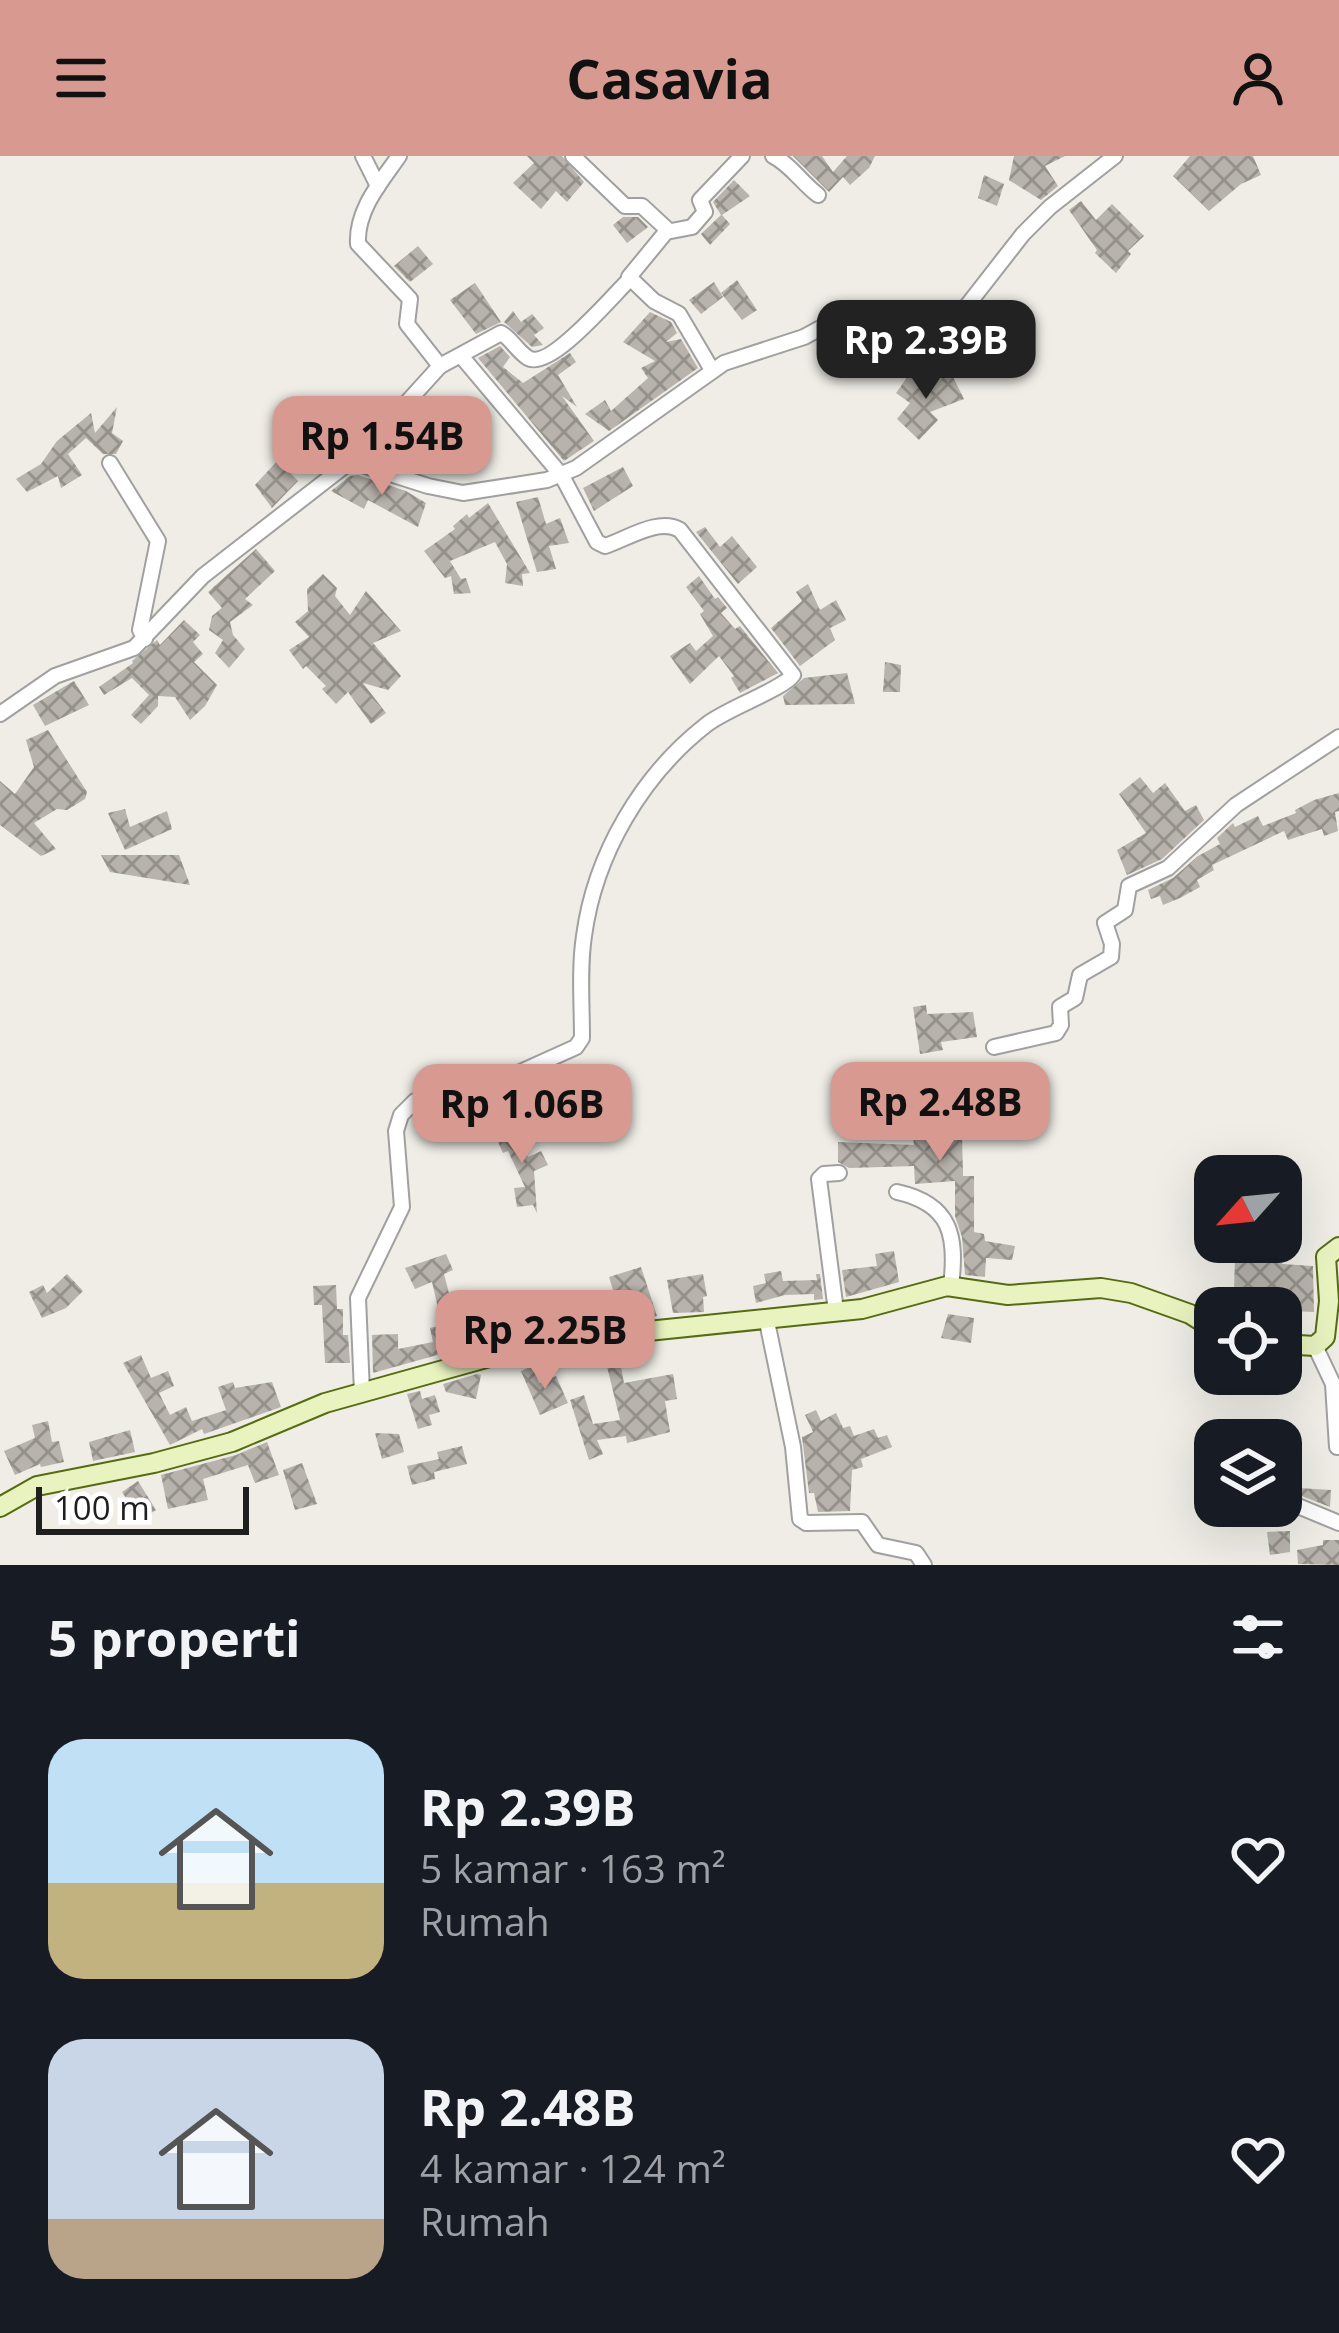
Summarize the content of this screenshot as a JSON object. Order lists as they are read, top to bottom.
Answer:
{
  "scale_bar": "100 m",
  "north": "bottom left",
  "page": {
    "header": "Casavia",
    "price": [
      "Rp 2.39B",
      "Rp 1.54B",
      "Rp 2.48B",
      "Rp 1.06B",
      "Rp 2.25B"
    ],
    "scale": "100 m",
    "heading": "5 properti",
    "list": [
      {
        "name": "Rp 2.39B",
        "note": "5 kamar · 163 m² · Rumah"
      },
      {
        "name": "Rp 2.48B",
        "note": "4 kamar · 124 m² · Rumah"
      }
    ]
  }
}
